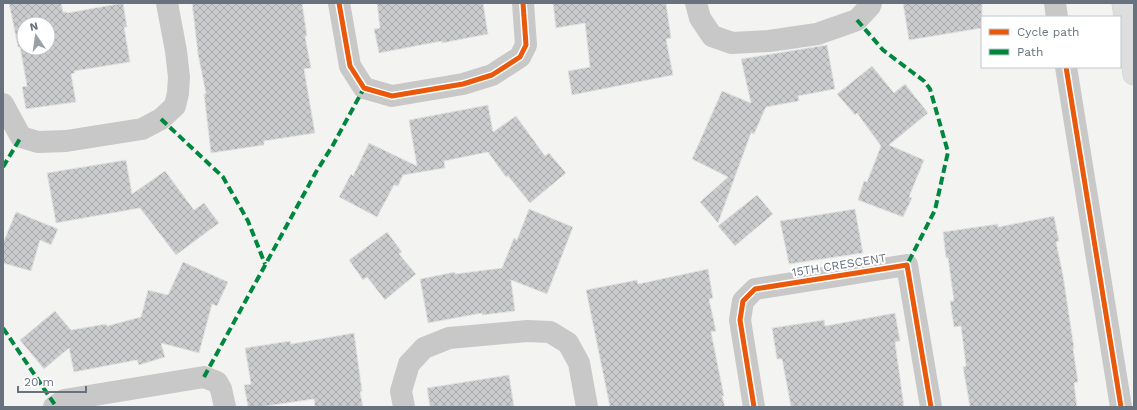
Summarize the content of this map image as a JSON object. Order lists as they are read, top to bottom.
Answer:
{
  "streets": {
    "street": ["15TH CRESCENT"]
  },
  "legend": ["Cycle path", "Path"],
  "scale_bar": "20 m",
  "north": "top"
}
